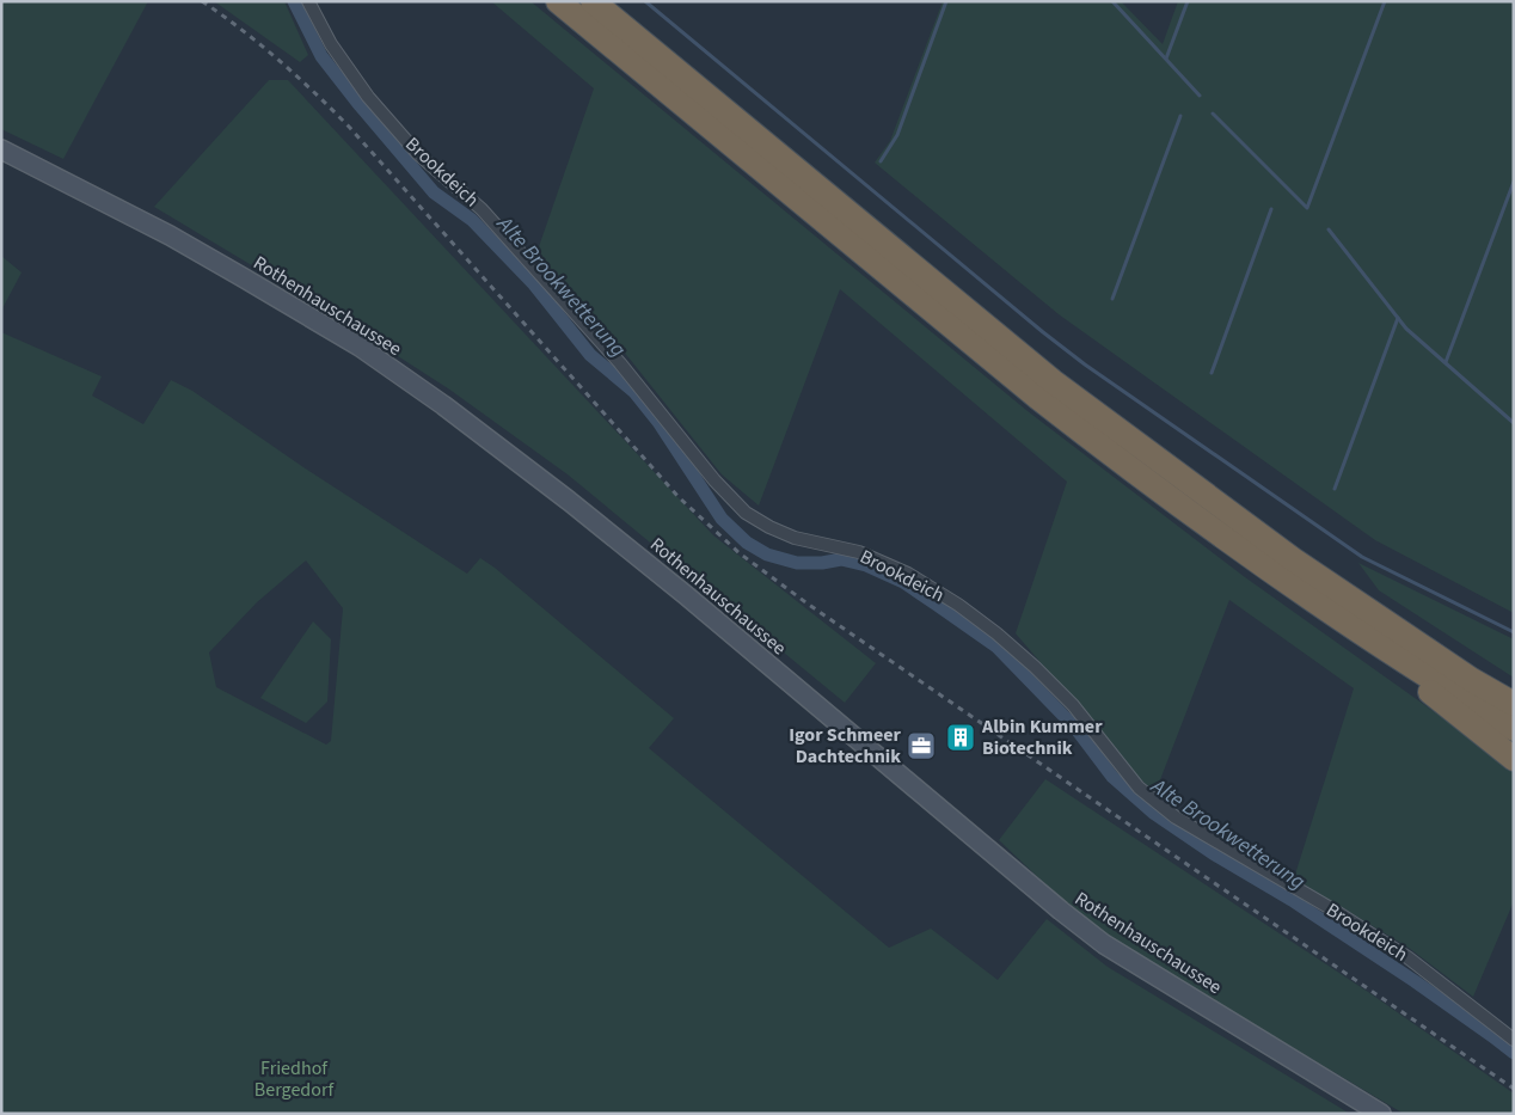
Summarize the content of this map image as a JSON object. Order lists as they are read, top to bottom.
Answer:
{
  "streets": {
    "main road": ["Rothenhauschaussee"],
    "street": ["Brookdeich"]
  },
  "water": ["Alte Brookwetterung"],
  "parks": ["Friedhof Bergedorf"],
  "places": {
    "building": ["Albin Kummer Biotechnik"],
    "office": ["Igor Schmeer Dachtechnik"]
  }
}
